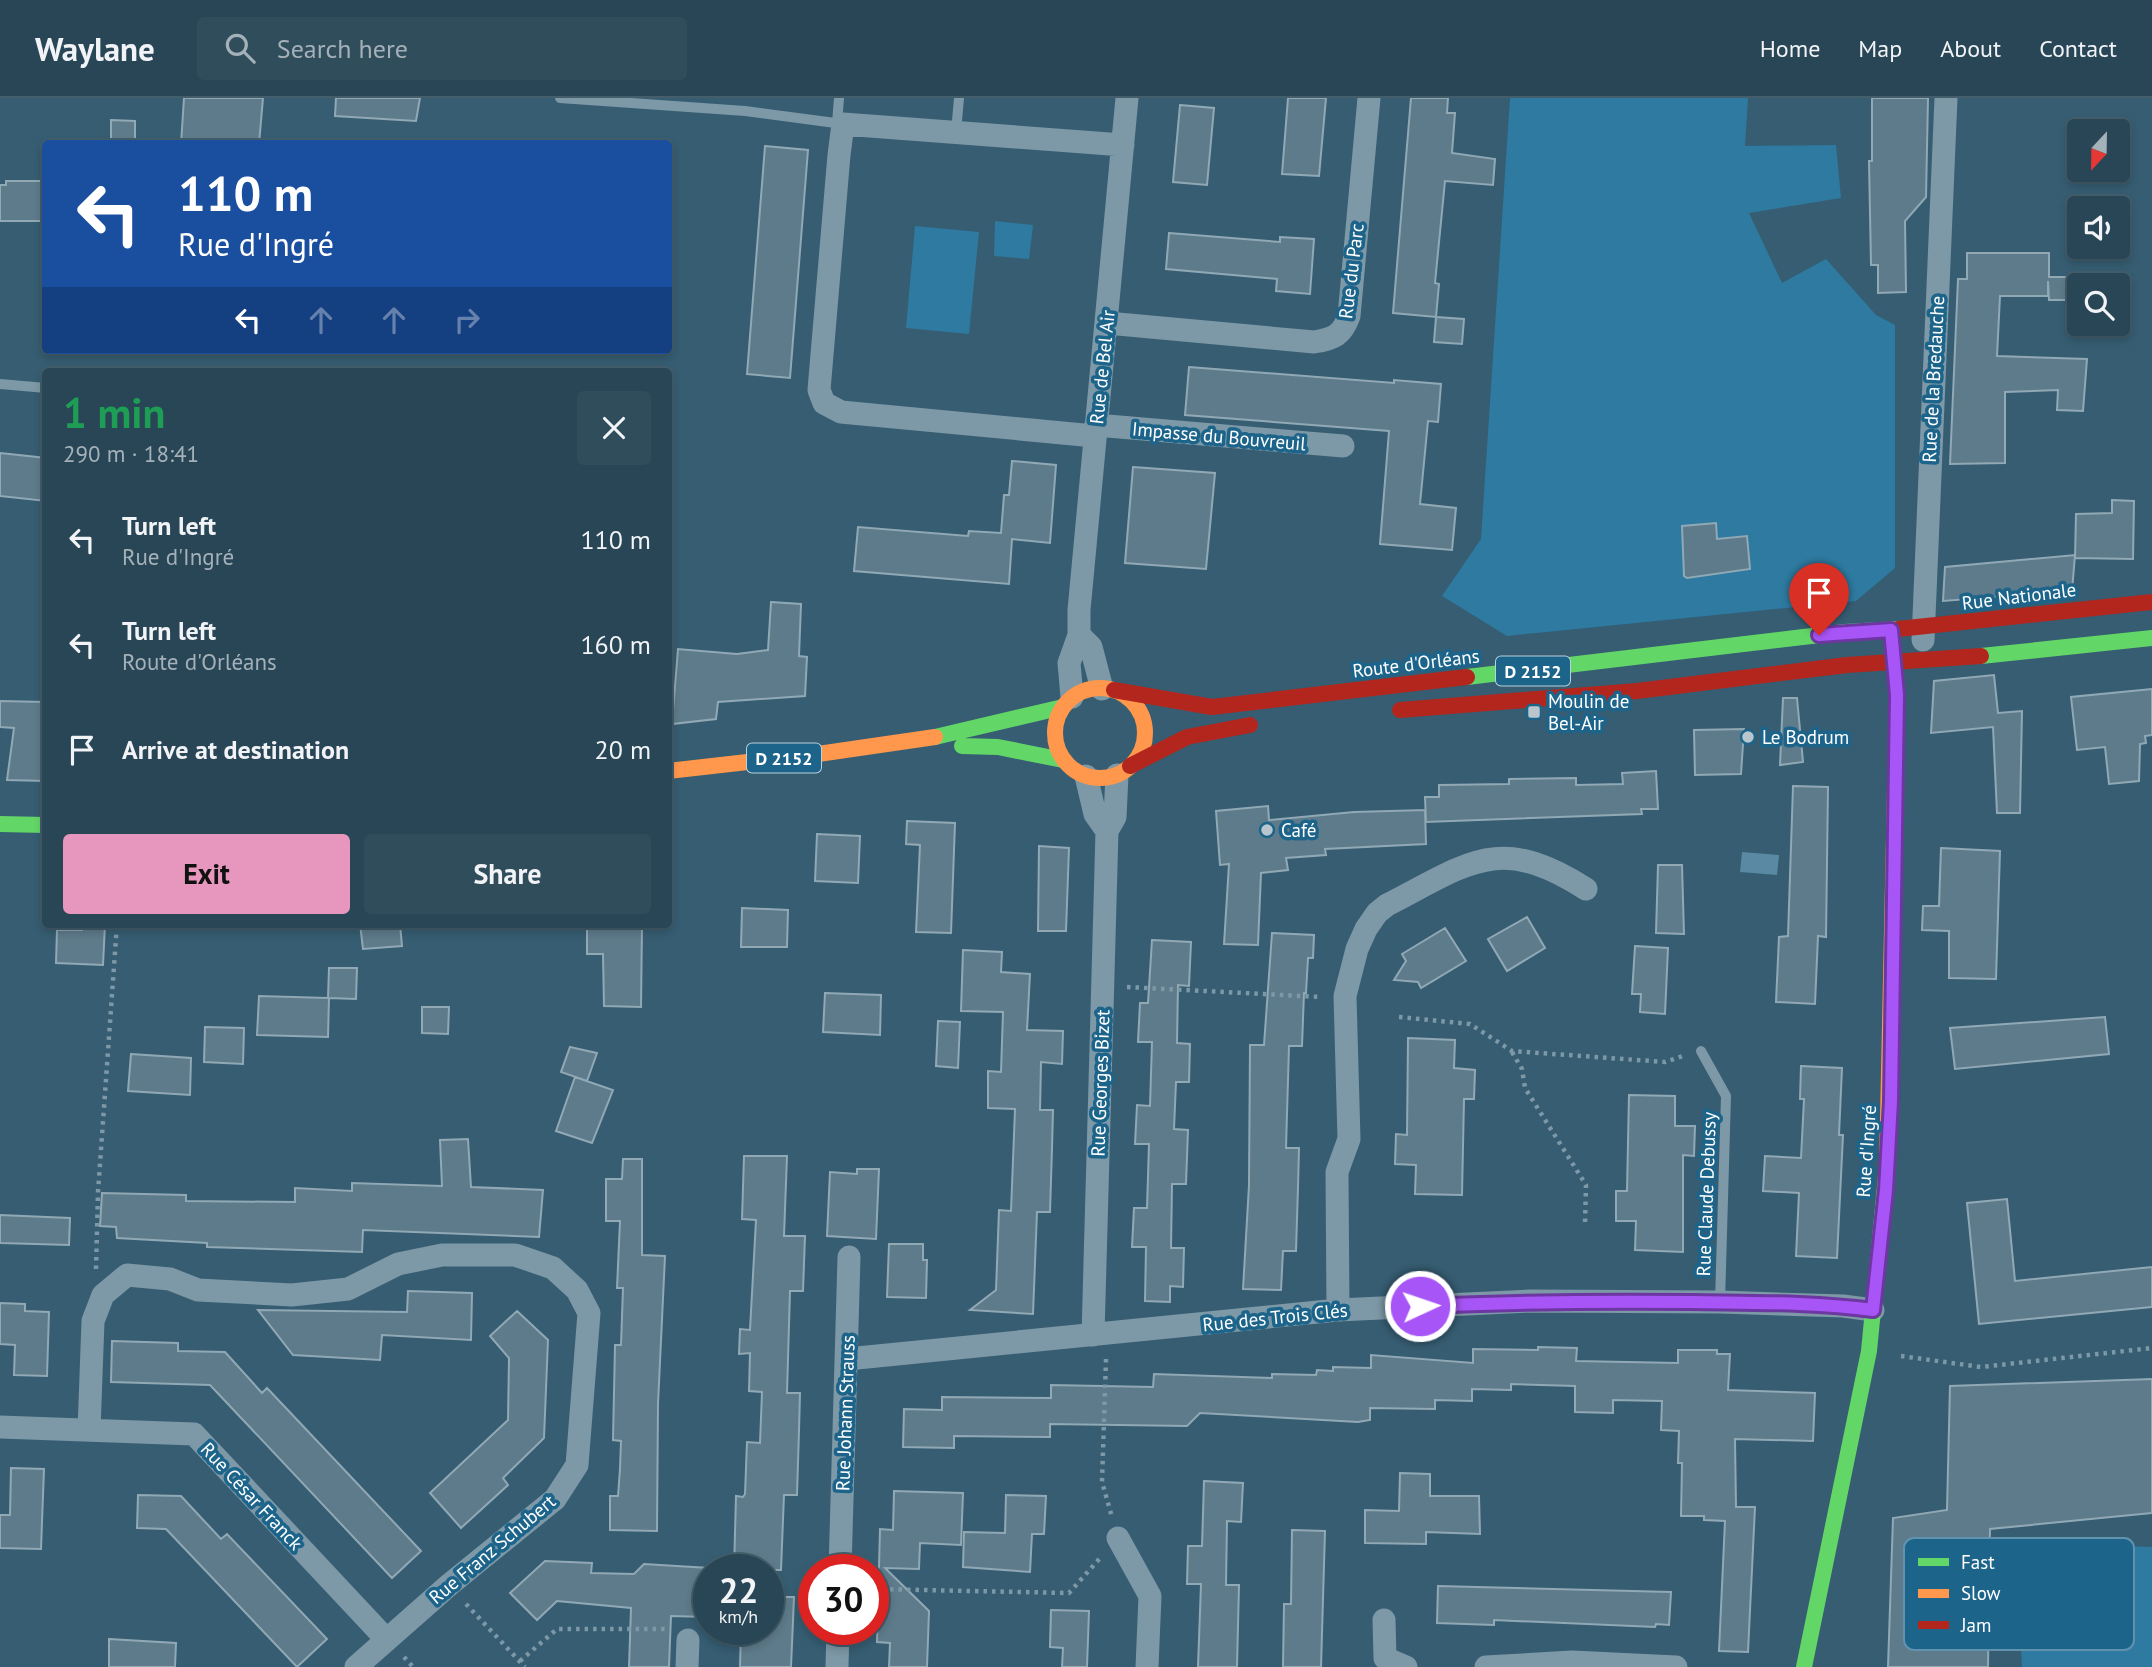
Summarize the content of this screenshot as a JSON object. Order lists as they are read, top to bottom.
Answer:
{
  "streets": {
    "main road": [
      "Rue Nationale",
      "Route d'Orléans",
      "D 2152",
      "Rue d'Ingré"
    ],
    "street": [
      "Rue du Parc",
      "Rue de Bel Air",
      "Rue de la Bredauche",
      "Impasse du Bouvreuil",
      "Rue Georges Bizet",
      "Rue des Trois Clés",
      "Rue Johann Strauss",
      "Rue César Franck",
      "Rue Franz Schubert"
    ],
    "lane": ["Rue Claude Debussy"]
  },
  "crossings": [
    ["Rue du Parc", "Rue de Bel Air"],
    ["Rue de Bel Air", "Impasse du Bouvreuil"],
    ["Rue de Bel Air", "Route d'Orléans"],
    ["Rue de Bel Air", "D 2152"],
    ["Rue de Bel Air", "Rue Georges Bizet"],
    ["Rue de la Bredauche", "Rue Nationale"],
    ["Rue de la Bredauche", "D 2152"],
    ["Rue Nationale", "Route d'Orléans"],
    ["Rue Nationale", "Rue d'Ingré"],
    ["Route d'Orléans", "D 2152"],
    ["Route d'Orléans", "Rue Georges Bizet"],
    ["Route d'Orléans", "Rue d'Ingré"],
    ["D 2152", "Rue Georges Bizet"],
    ["D 2152", "Rue d'Ingré"],
    ["Rue Georges Bizet", "Rue des Trois Clés"],
    ["Rue d'Ingré", "Rue des Trois Clés"],
    ["Rue Claude Debussy", "Rue des Trois Clés"],
    ["Rue des Trois Clés", "Rue Johann Strauss"],
    ["Rue César Franck", "Rue Franz Schubert"]
  ],
  "places": {
    "transit": ["Moulin de Bel-Air"],
    "other": ["Le Bodrum", "Café"]
  },
  "legend": ["Fast", "Slow", "Jam"],
  "north": "bottom",
  "page": {
    "header": "Waylane",
    "search": "Search here",
    "nav": [
      "Home",
      "Map",
      "About",
      "Contact"
    ],
    "turn": ["110 m", "Rue d'Ingré"],
    "heading": ["1 min", "290 m · 18:41"],
    "list": [
      {
        "name": "Turn left",
        "note": "Rue d'Ingré",
        "value": "110 m"
      },
      {
        "name": "Turn left",
        "note": "Route d'Orléans",
        "value": "160 m"
      },
      {
        "name": "Arrive at destination",
        "value": "20 m"
      }
    ],
    "buttons": ["Exit", "Share"],
    "speed": "22 km/h",
    "limit": "30"
  }
}
